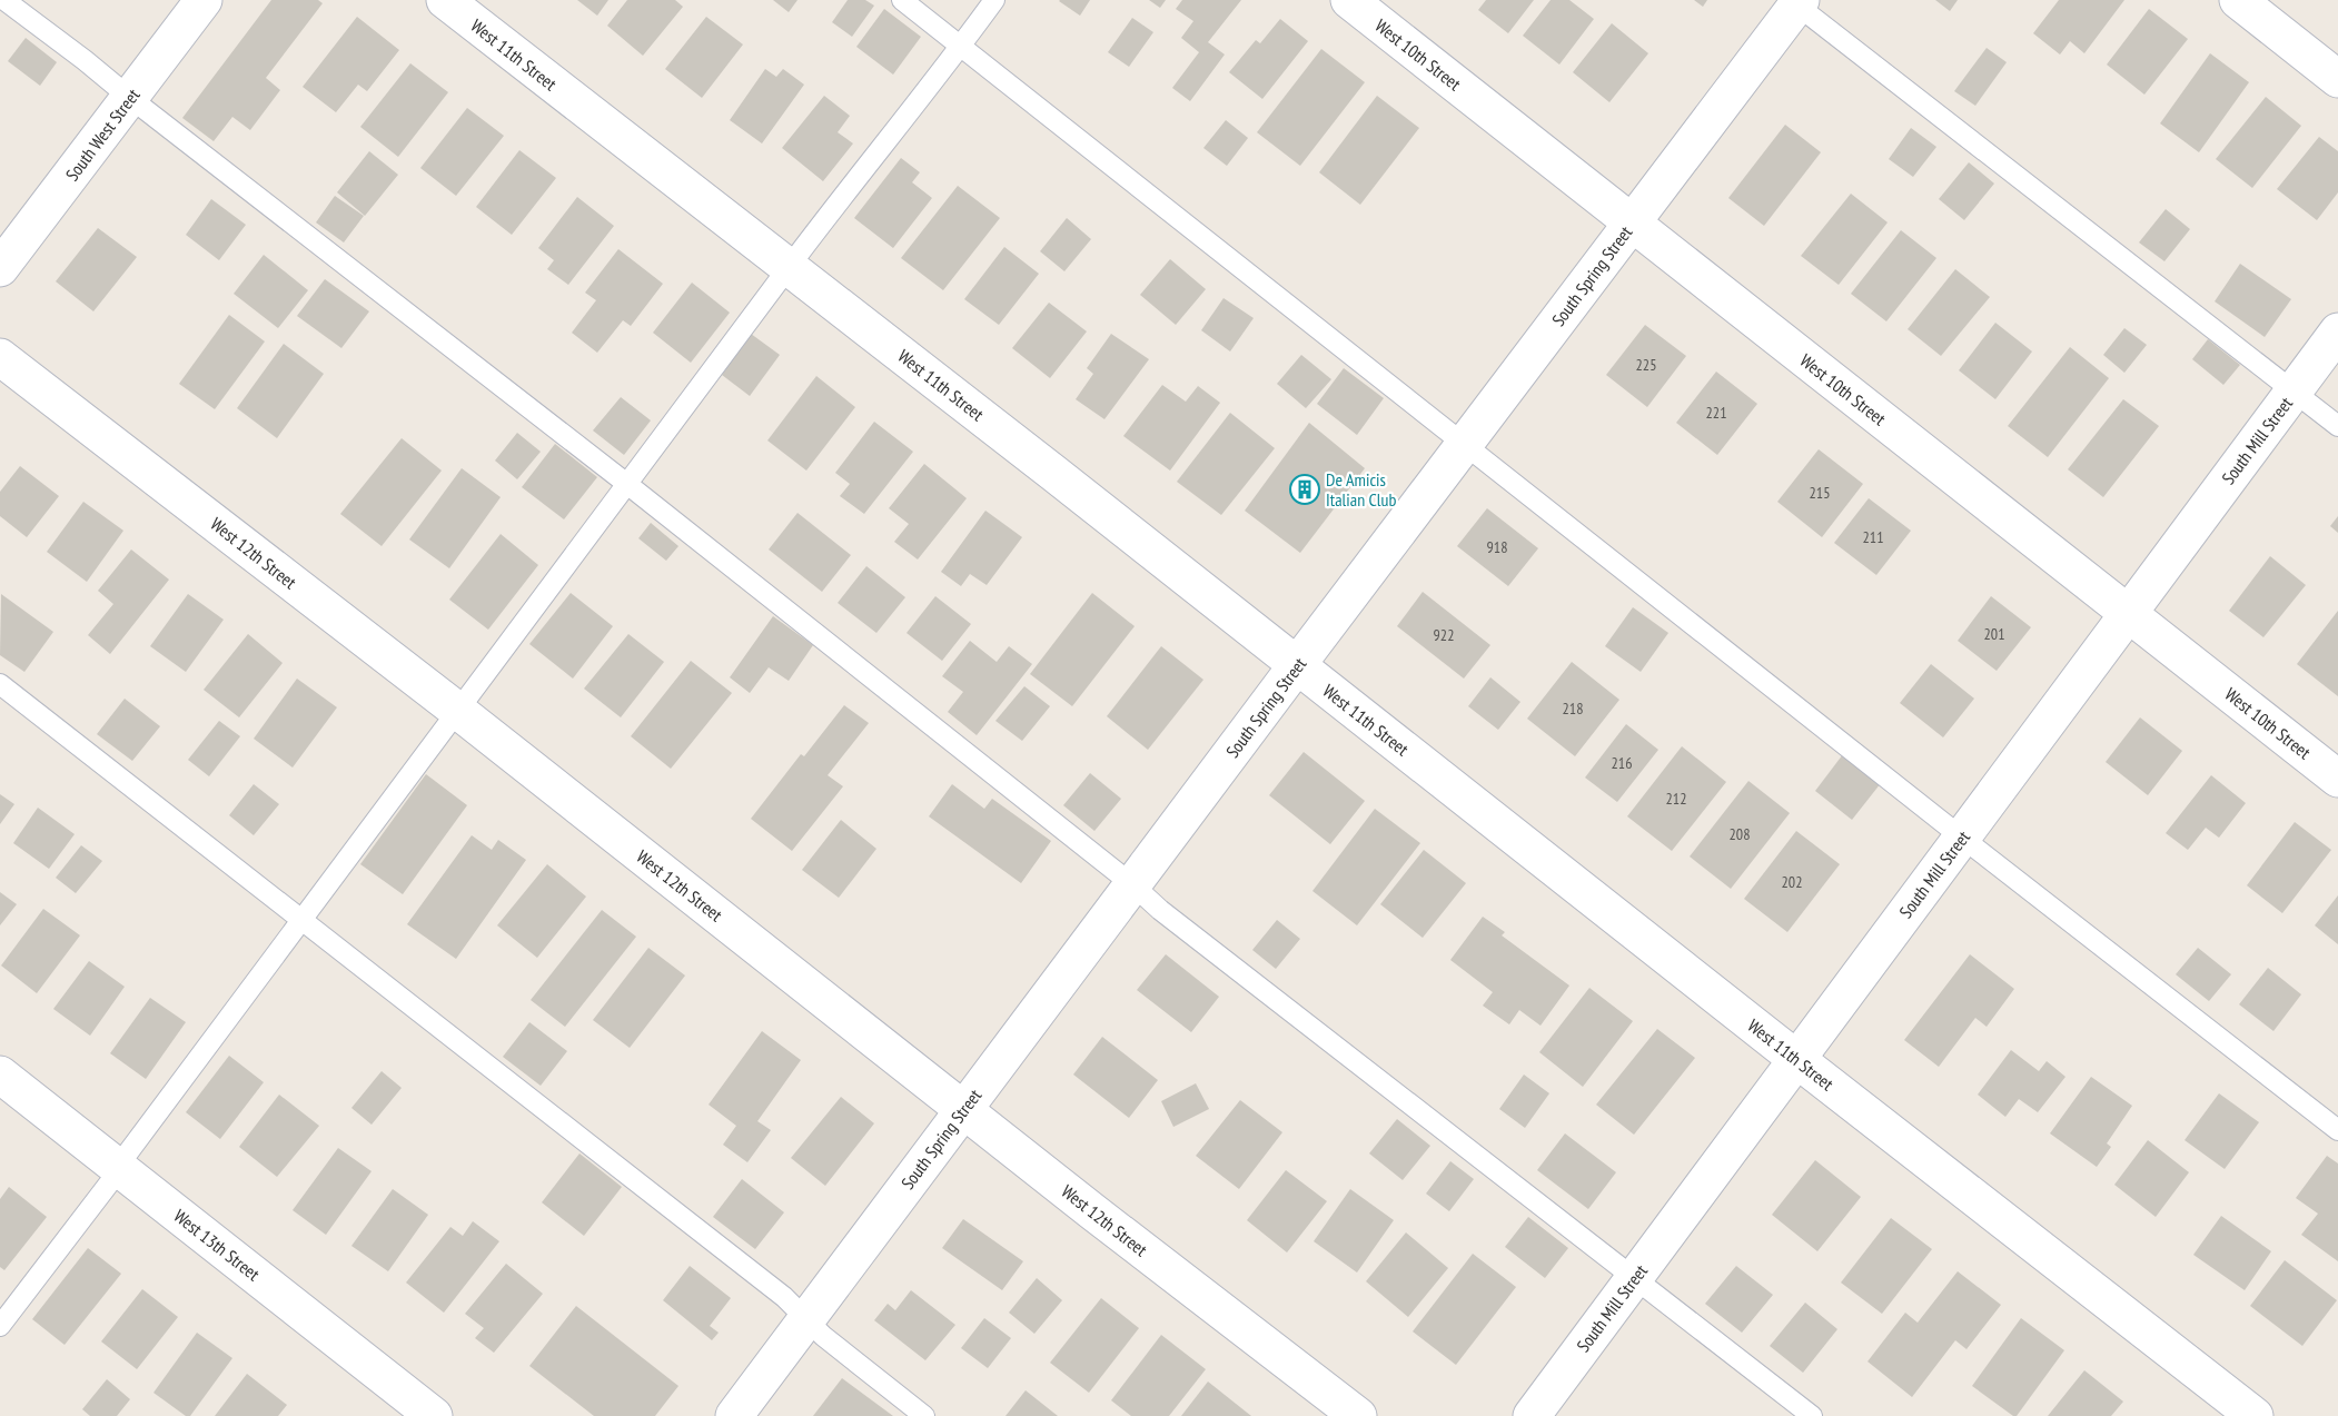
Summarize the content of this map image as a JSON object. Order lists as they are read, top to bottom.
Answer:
{
  "streets": {
    "street": [
      "West 11th Street",
      "West 10th Street",
      "South West Street",
      "South Spring Street",
      "South Mill Street",
      "West 12th Street",
      "West 13th Street"
    ]
  },
  "crossings": [
    ["West 11th Street", "South Spring Street"],
    ["West 11th Street", "South Mill Street"],
    ["West 10th Street", "South Spring Street"],
    ["West 10th Street", "South Mill Street"],
    ["South Spring Street", "West 12th Street"]
  ],
  "places": {
    "building": ["De Amicis Italian Club"]
  },
  "house_numbers": [
    "225",
    "221",
    "215",
    "211",
    "918",
    "201",
    "922",
    "218",
    "216",
    "212",
    "208",
    "202"
  ]
}
